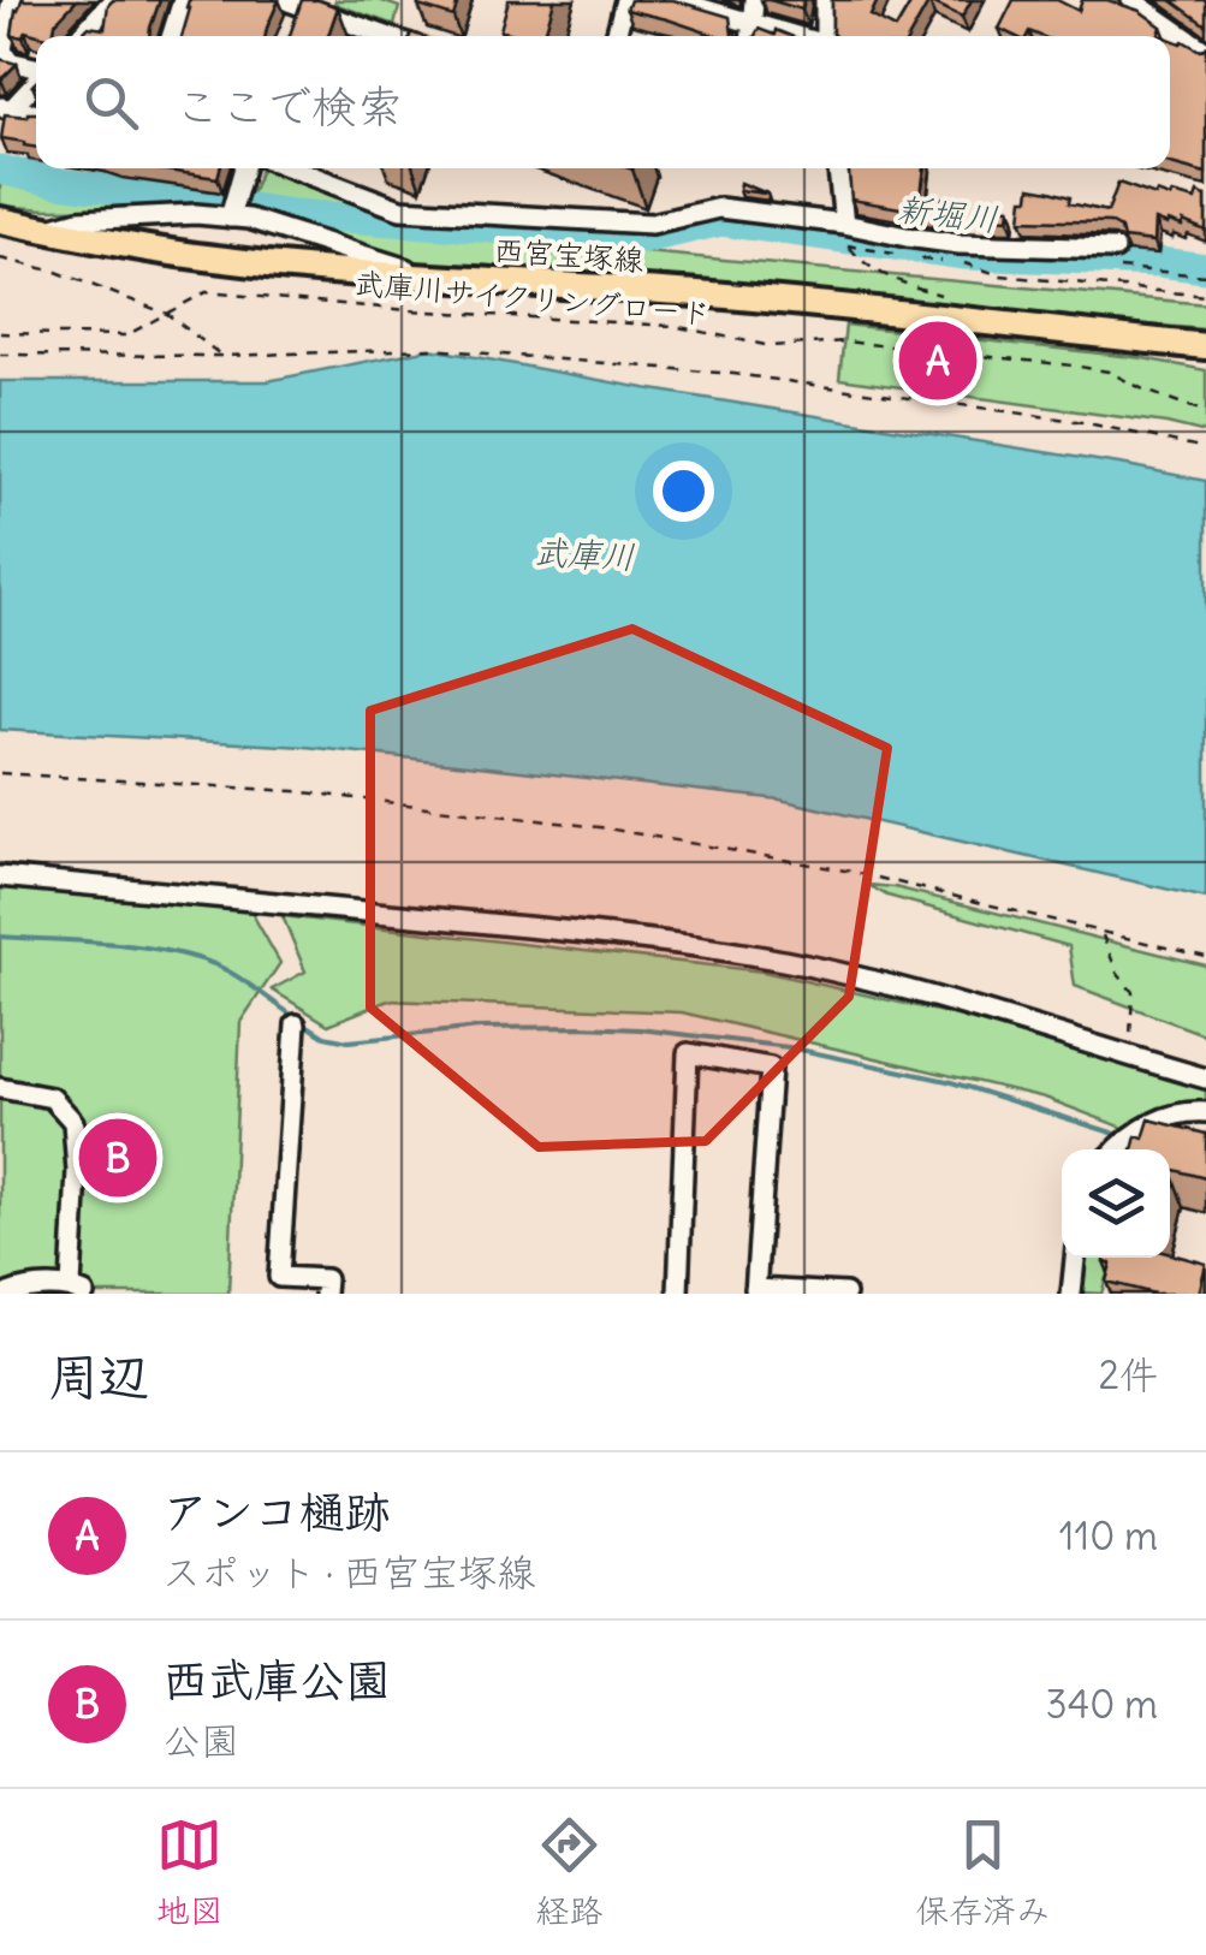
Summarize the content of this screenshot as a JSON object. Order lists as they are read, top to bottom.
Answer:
{
  "streets": {
    "main road": ["西宮宝塚線"],
    "path": ["武庫川サイクリングロード"]
  },
  "water": ["新堀川", "武庫川"],
  "page": {
    "search": "ここで検索",
    "pins": ["A", "B"],
    "heading": ["周辺", "2件"],
    "list": [
      {
        "mark": "A",
        "name": "アンコ樋跡",
        "note": "スポット · 西宮宝塚線",
        "value": "110 m"
      },
      {
        "mark": "B",
        "name": "西武庫公園",
        "note": "公園",
        "value": "340 m"
      }
    ],
    "nav": ["地図", "経路", "保存済み"]
  }
}
